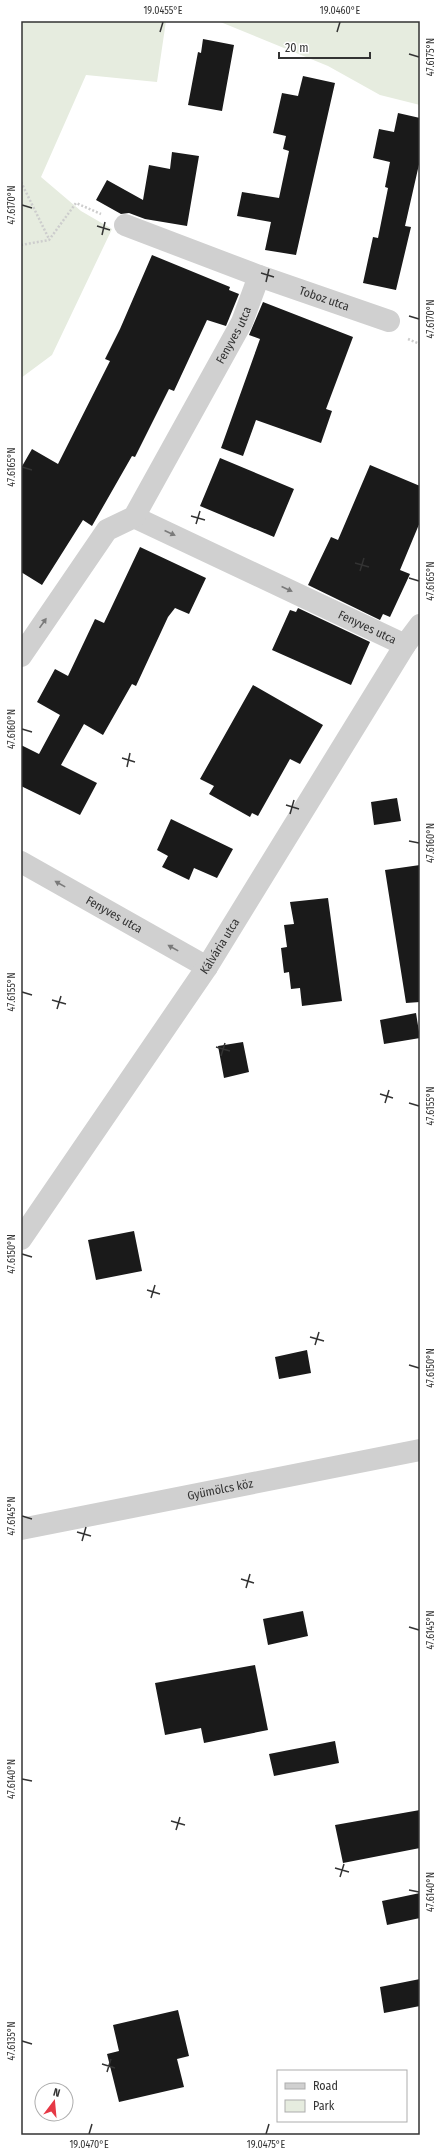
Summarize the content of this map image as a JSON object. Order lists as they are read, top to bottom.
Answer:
{
  "streets": {
    "street": [
      "Toboz utca",
      "Fenyves utca",
      "Kálvária utca",
      "Gyümölcs köz"
    ]
  },
  "crossings": [
    ["Toboz utca", "Fenyves utca"],
    ["Fenyves utca", "Kálvária utca"]
  ],
  "legend": ["Road", "Park"],
  "scale_bar": "20 m",
  "north": "top",
  "coordinates": [
    "19.0455°E",
    "19.0460°E",
    "47.6175°N",
    "47.6170°N",
    "47.6165°N",
    "47.6160°N",
    "47.6155°N",
    "47.6150°N",
    "47.6145°N",
    "47.6140°N",
    "47.6135°N",
    "19.0470°E",
    "19.0475°E"
  ]
}
